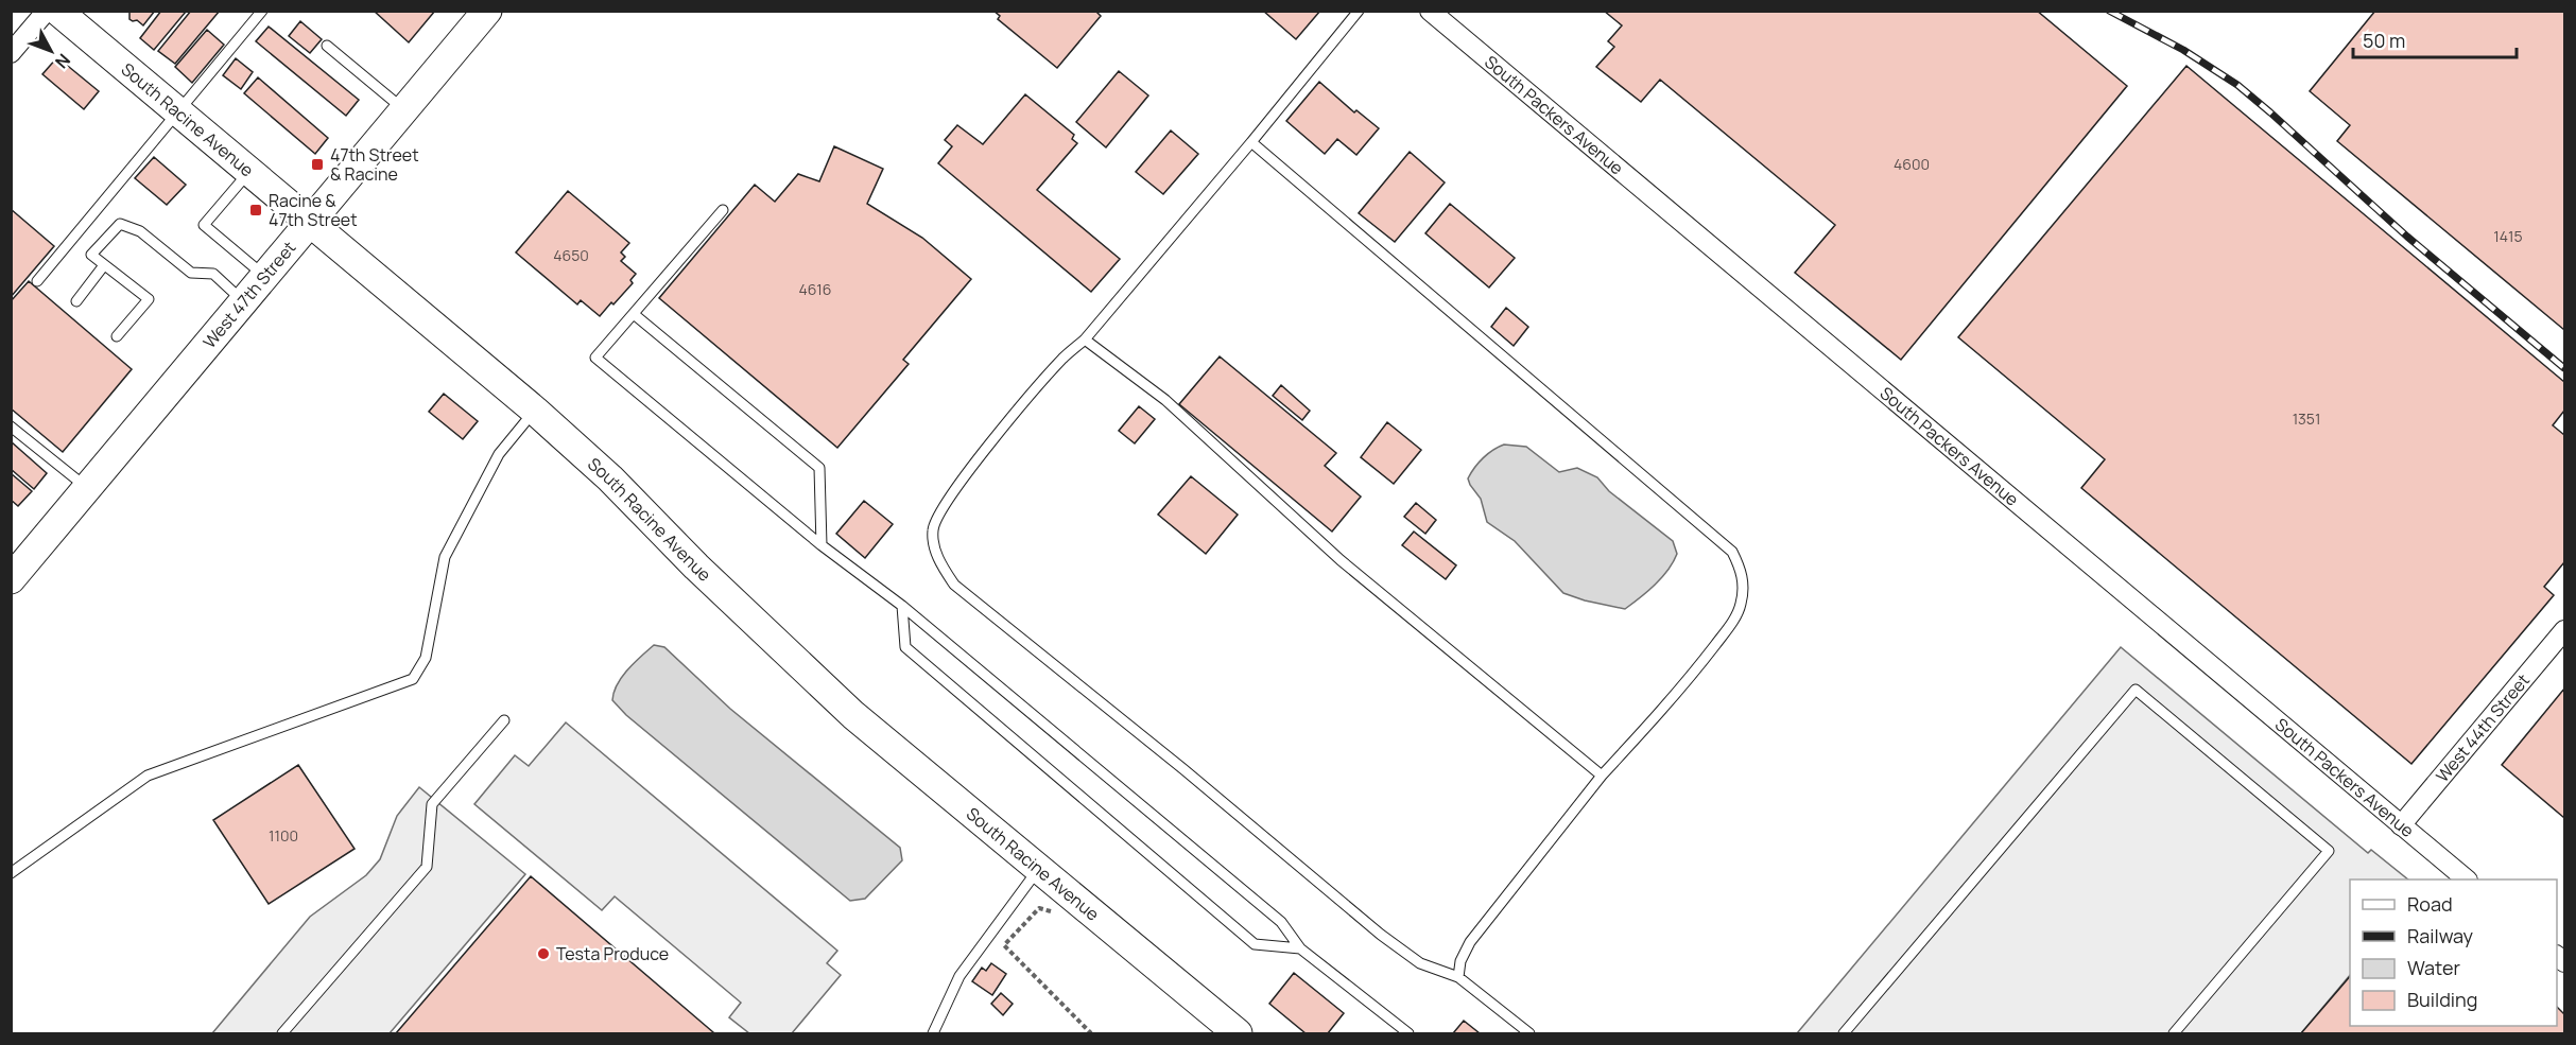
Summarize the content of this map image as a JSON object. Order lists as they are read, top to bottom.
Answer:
{
  "streets": {
    "street": [
      "South Packers Avenue",
      "South Racine Avenue",
      "West 47th Street",
      "West 44th Street"
    ]
  },
  "crossings": [
    ["South Packers Avenue", "West 44th Street"],
    ["South Racine Avenue", "West 47th Street"]
  ],
  "places": {
    "transit": ["47th Street & Racine", "Racine & 47th Street"],
    "other": ["Testa Produce"]
  },
  "house_numbers": [
    "4600",
    "1415",
    "4650",
    "4616",
    "1351",
    "1100"
  ],
  "legend": [
    "Road",
    "Railway",
    "Water",
    "Building"
  ],
  "scale_bar": "50 m",
  "north": "bottom right"
}
